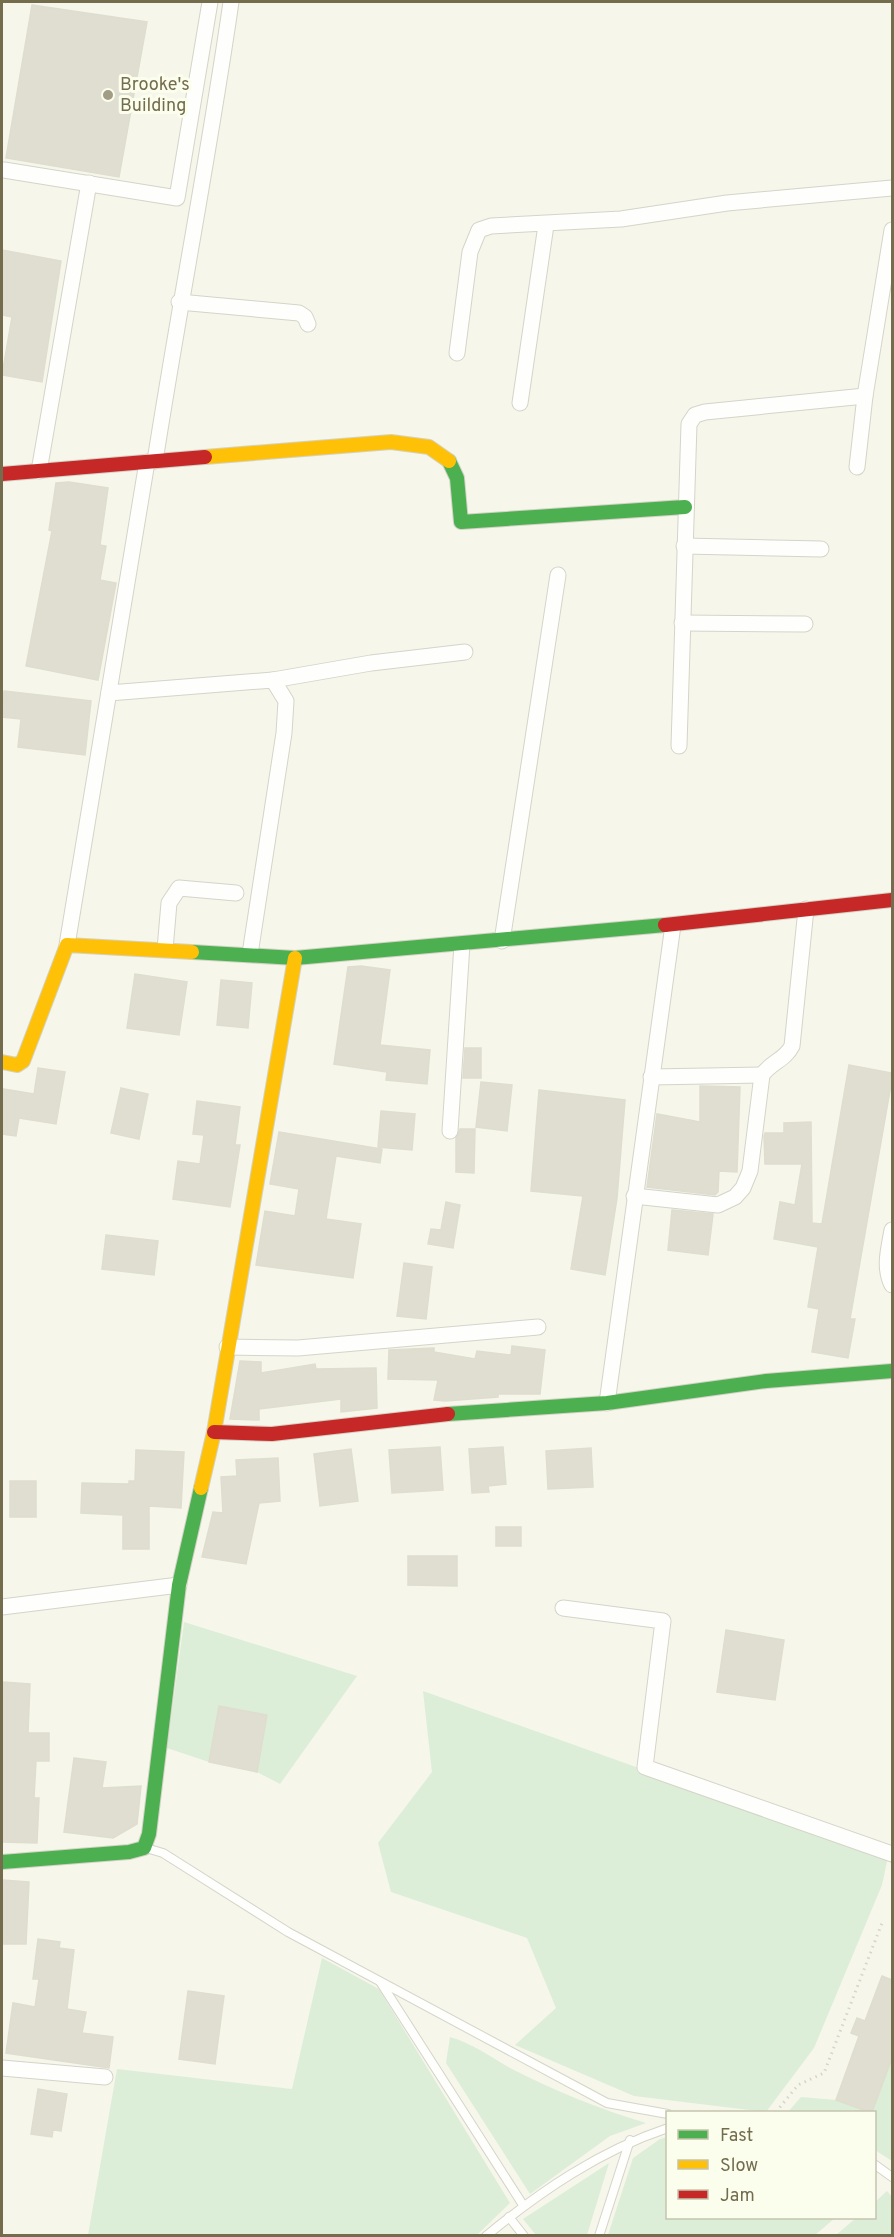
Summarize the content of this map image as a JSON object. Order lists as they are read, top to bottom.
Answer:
{
  "places": ["Brooke's Building"],
  "legend": ["Fast", "Slow", "Jam"]
}
